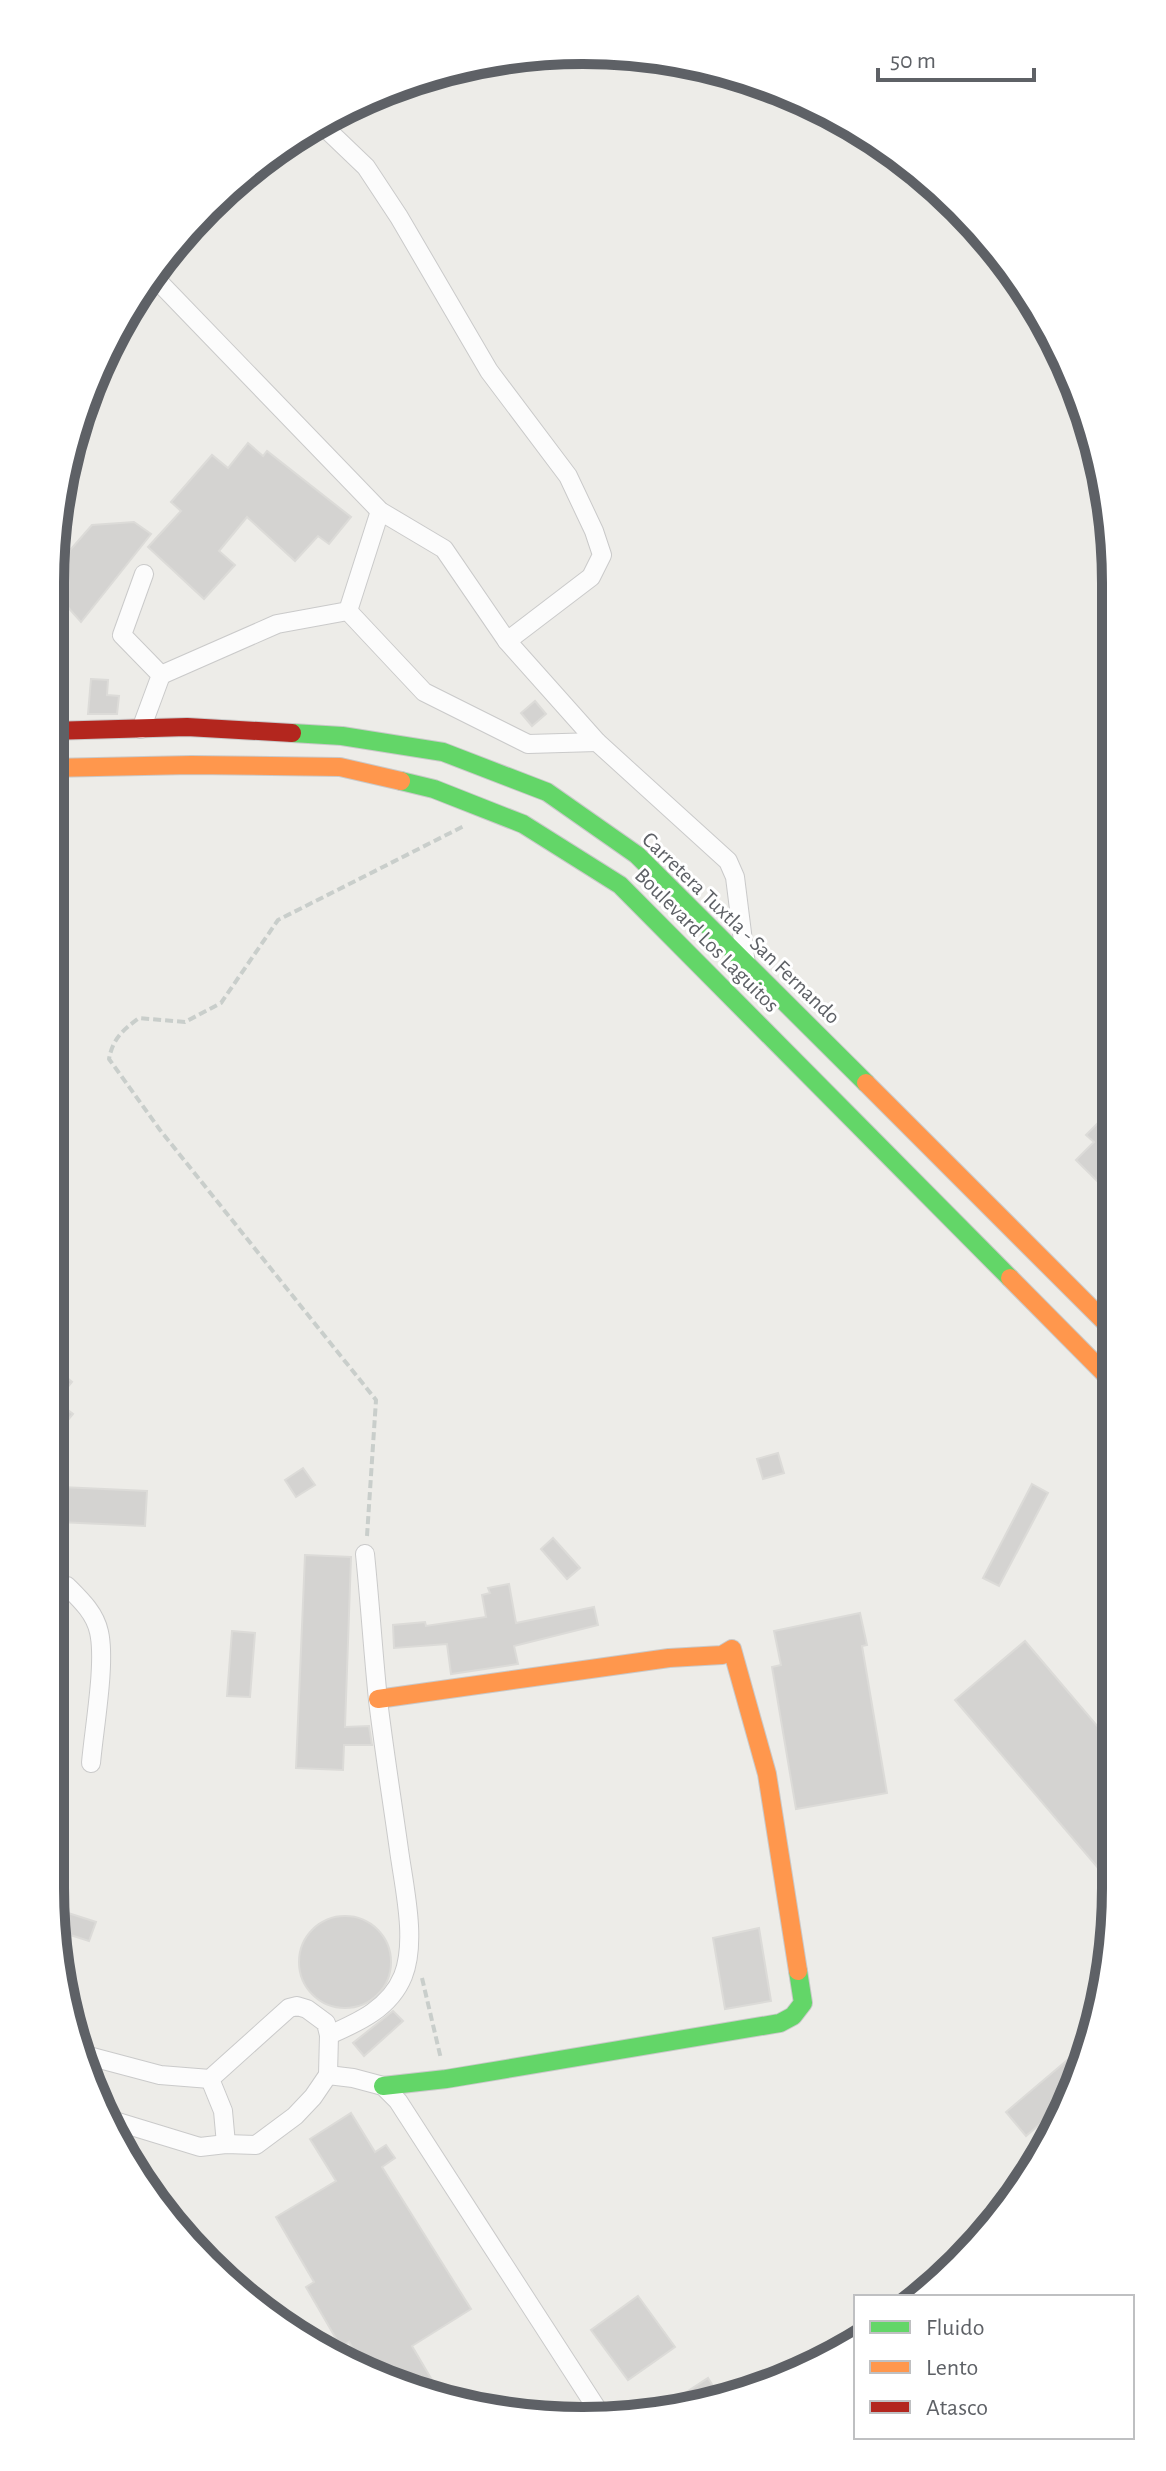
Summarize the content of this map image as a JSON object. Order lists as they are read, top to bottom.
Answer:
{
  "streets": {
    "main road": ["Carretera Tuxtla - San Fernando", "Boulevard Los Laguitos"]
  },
  "legend": ["Fluido", "Lento", "Atasco"],
  "scale_bar": "50 m"
}
